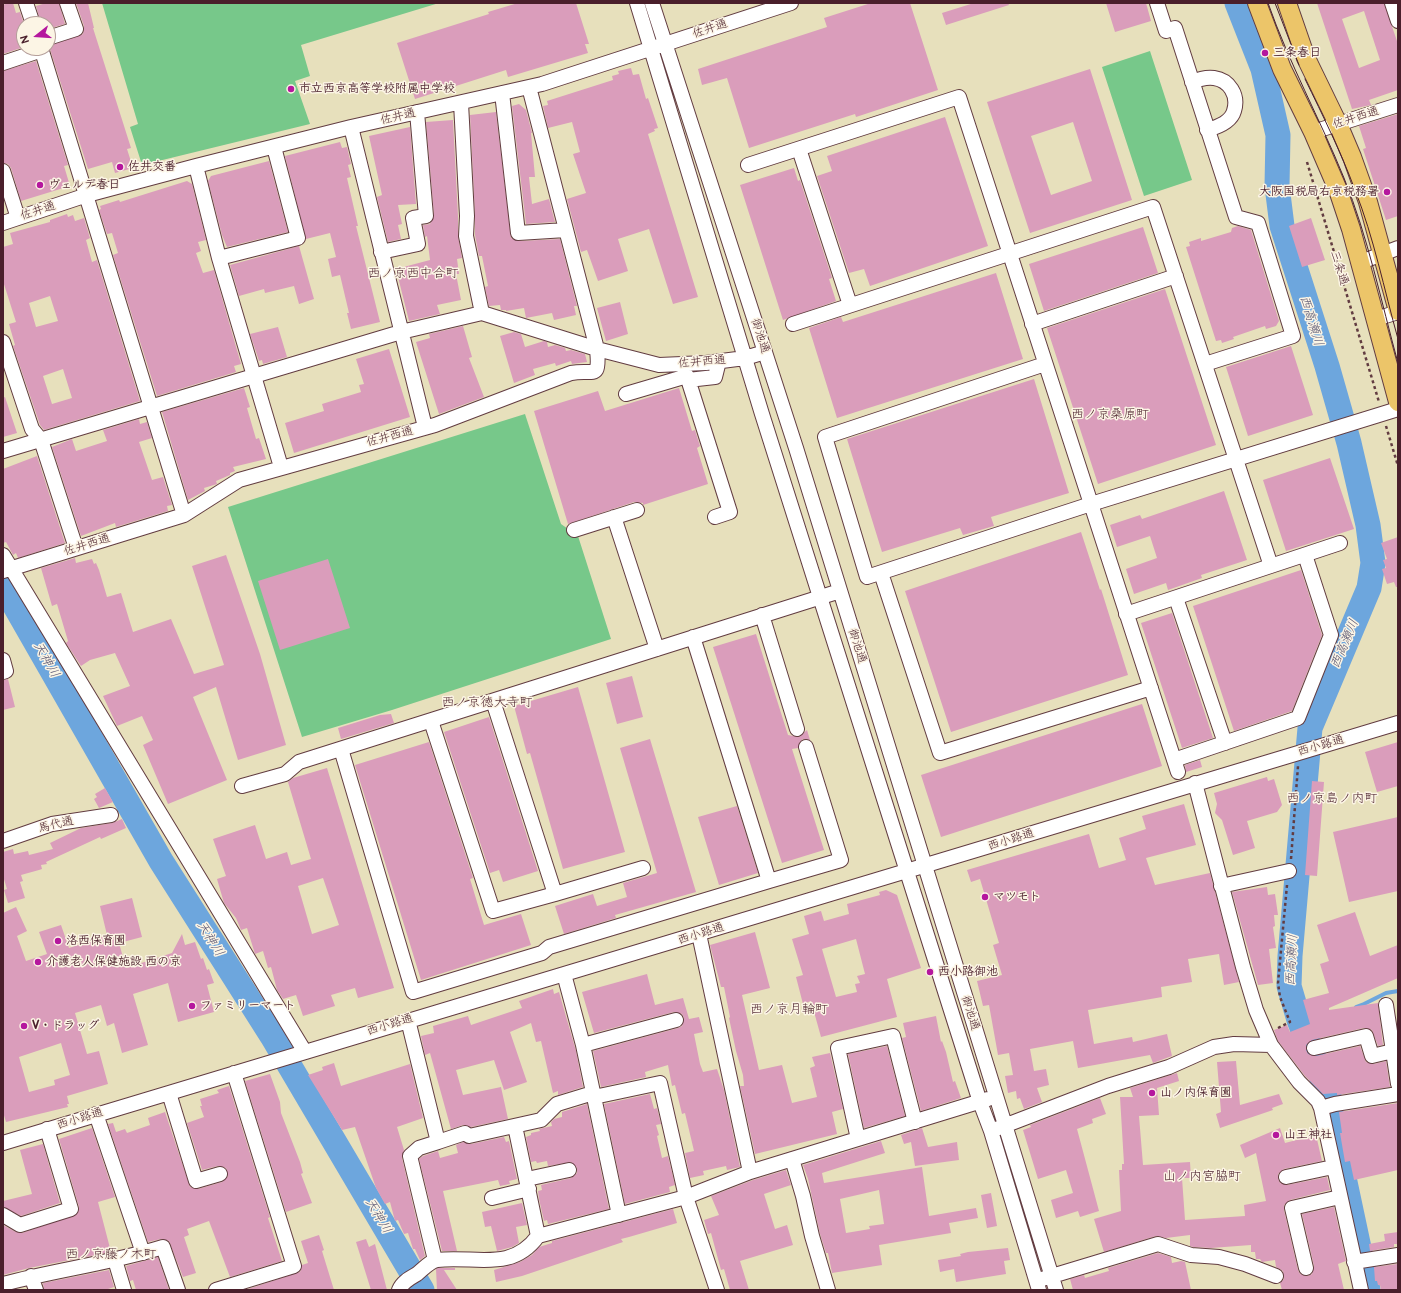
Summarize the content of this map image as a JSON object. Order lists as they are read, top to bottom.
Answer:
{
  "streets": {
    "main road": ["三条通"],
    "street": [
      "佐井通",
      "佐井西通",
      "御池通",
      "西小路通",
      "馬代通"
    ]
  },
  "crossings": [
    ["佐井通", "御池通"],
    ["佐井西通", "三条通"],
    ["佐井西通", "御池通"],
    ["御池通", "西小路通"]
  ],
  "districts": [
    "西ノ京西中合町",
    "西ノ京桑原町",
    "西ノ京徳大寺町",
    "西ノ京島ノ内町",
    "西ノ京月輪町",
    "山ノ内宮脇町",
    "西ノ京藤ノ木町"
  ],
  "water": ["西高瀬川", "天神川"],
  "places": [
    "三条春日",
    "市立西京高等学校附属中学校",
    "佐井交番",
    "ヴェルデ春日",
    "大阪国税局右京税務署",
    "マツモト",
    "洛西保育園",
    "介護老人保健施設 西の京",
    "西小路御池",
    "ファミリーマート",
    "V・ドラッグ",
    "山ノ内保育園",
    "山王神社"
  ],
  "north": "left"
}
